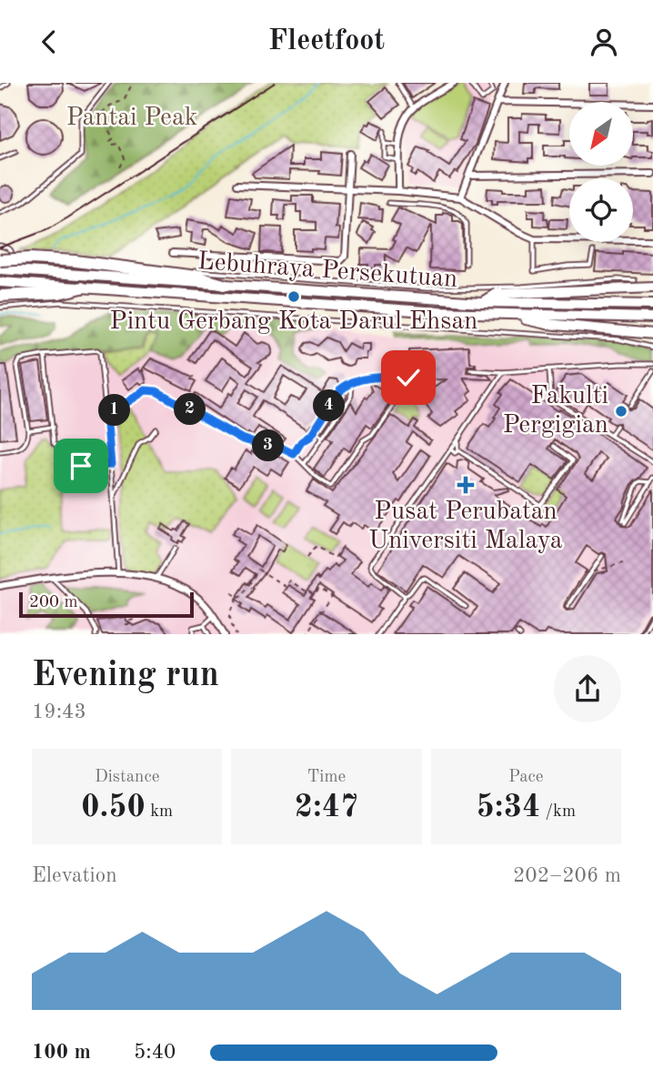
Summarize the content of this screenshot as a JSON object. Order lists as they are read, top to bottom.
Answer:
{
  "streets": {
    "highway": ["Lebuhraya Persekutuan"]
  },
  "parks": ["Pantai Peak"],
  "places": {
    "other": ["Pintu Gerbang Kota Darul Ehsan", "Fakulti Pergigian"],
    "health": ["Pusat Perubatan Universiti Malaya"]
  },
  "scale_bar": "200 m",
  "north": "bottom left",
  "page": {
    "header": "Fleetfoot",
    "pins": [
      "4",
      "2",
      "1",
      "3"
    ],
    "scale": "200 m",
    "heading": ["Evening run", "19:43"],
    "stats": [
      ["Distance", "0.50 km"],
      ["Time", "2:47"],
      ["Pace", "5:34 /km"]
    ],
    "chart": ["Elevation", "202–206 m"],
    "list": [
      {
        "name": "100 m",
        "note": "5:40"
      }
    ]
  }
}
